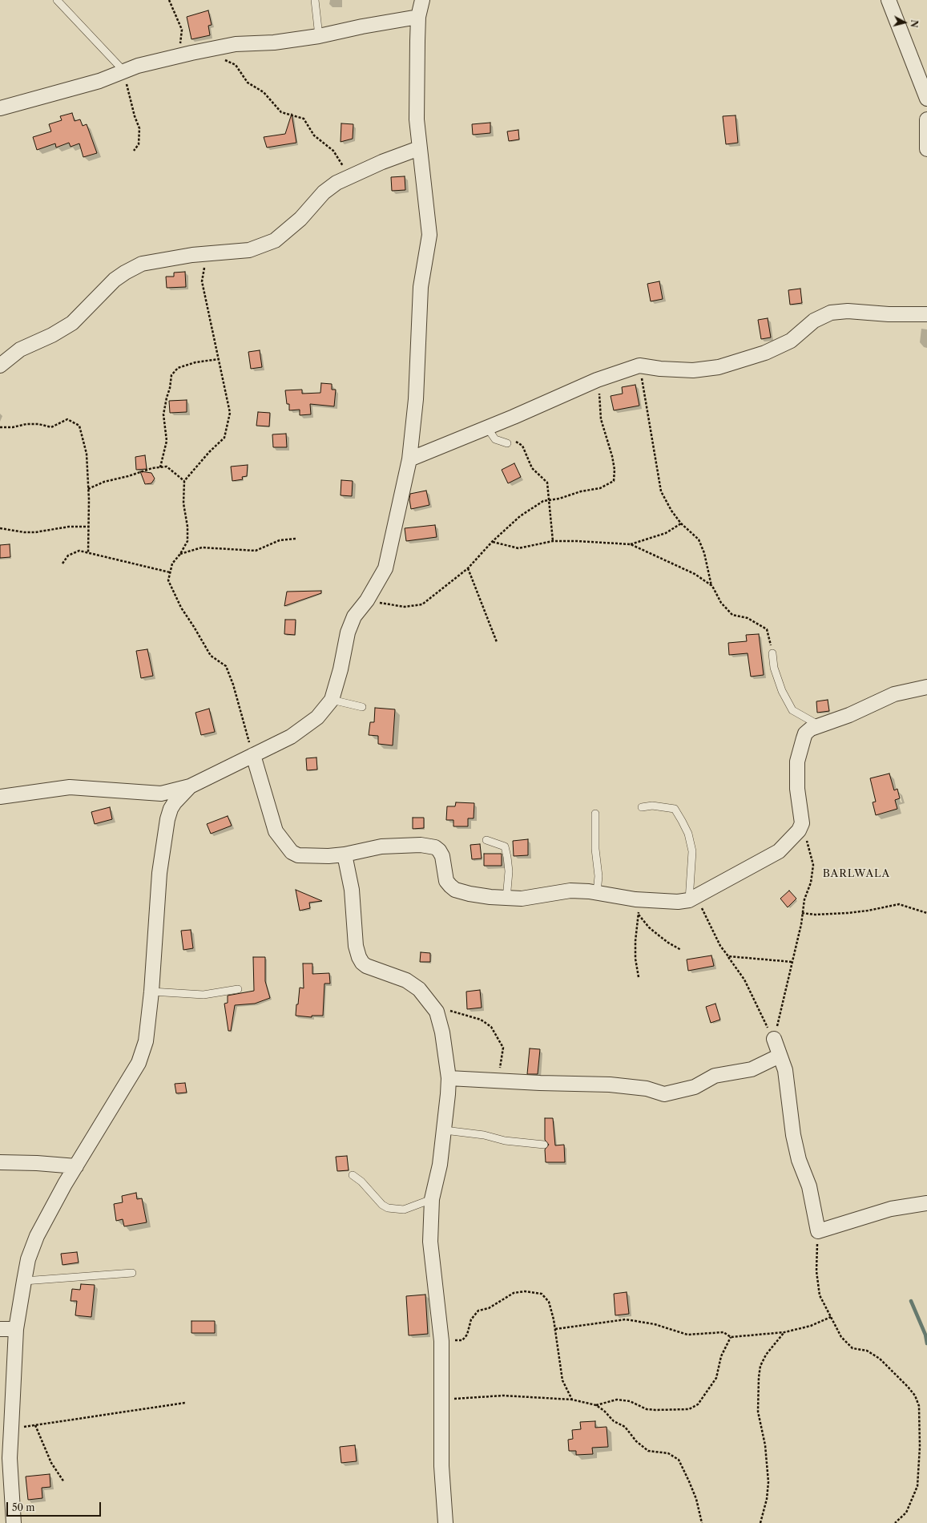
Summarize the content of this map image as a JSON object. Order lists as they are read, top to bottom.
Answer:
{
  "districts": ["BARLWALA"],
  "scale_bar": "50 m",
  "north": "right"
}
